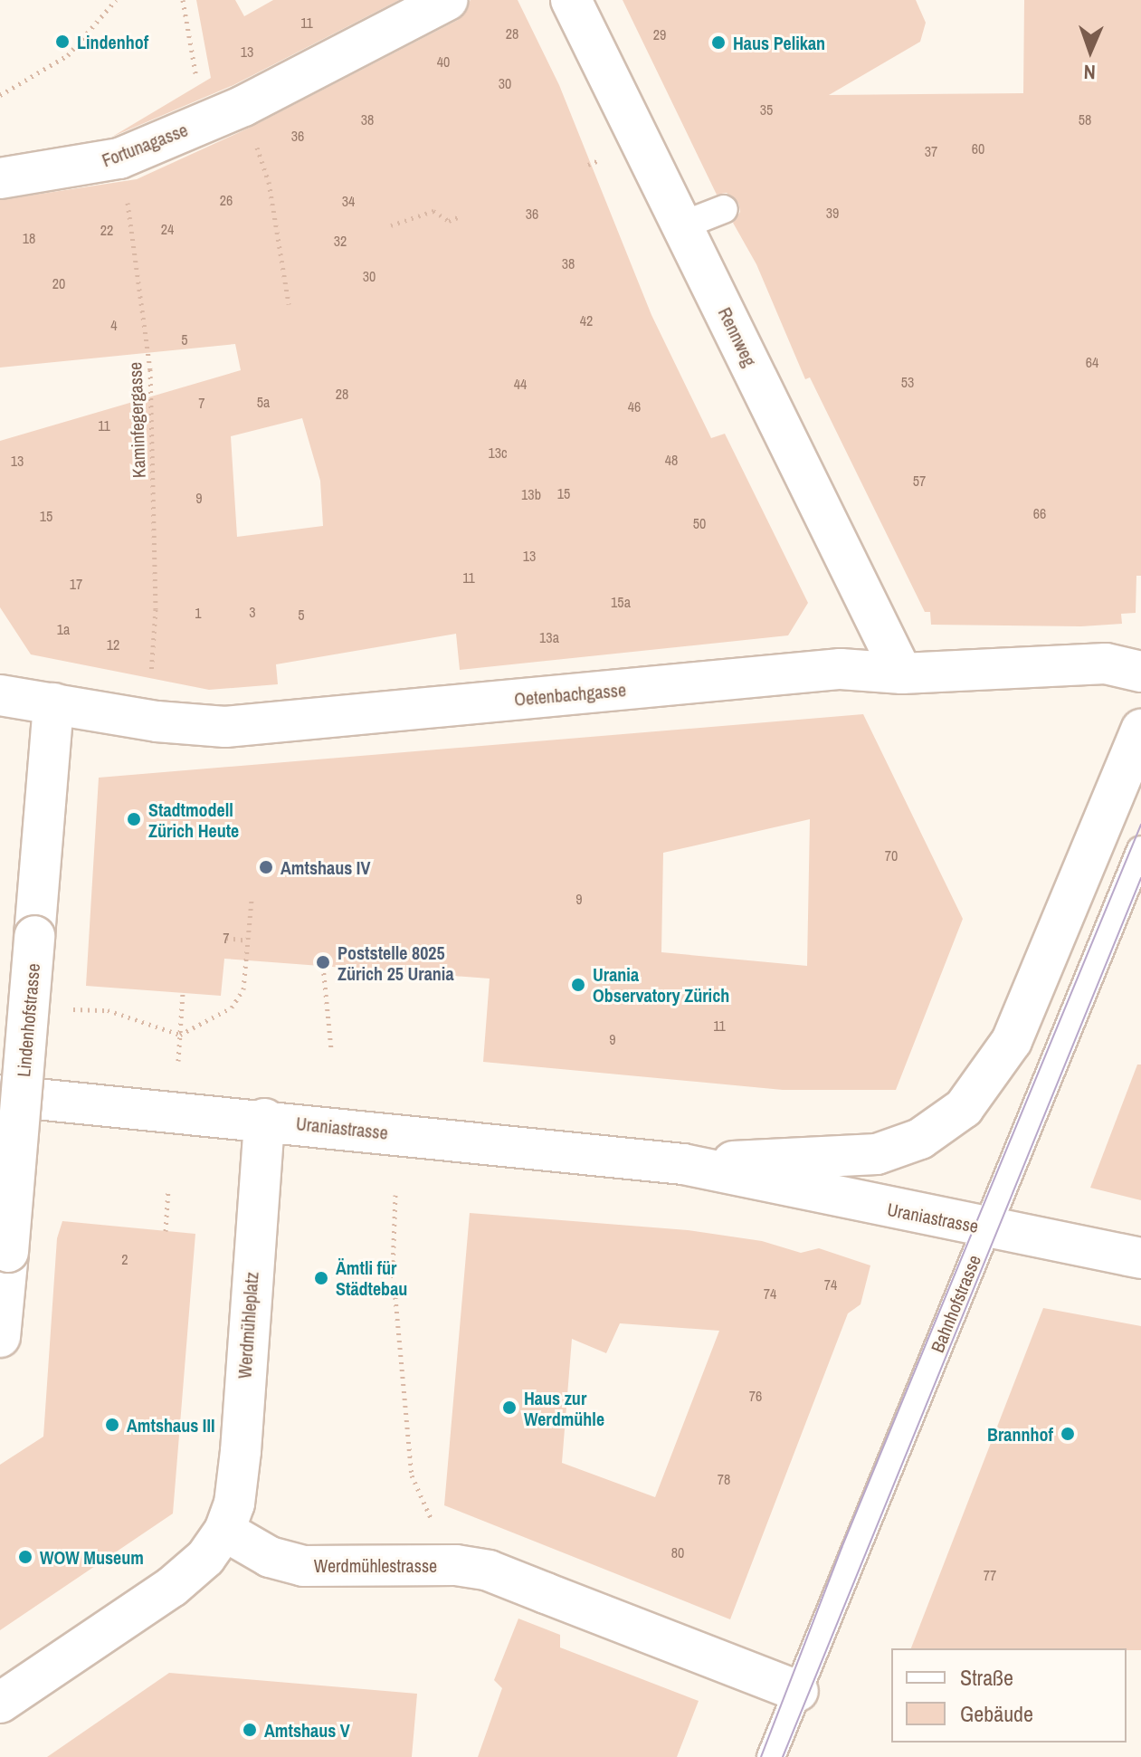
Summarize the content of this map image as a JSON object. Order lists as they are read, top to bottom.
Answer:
{
  "streets": {
    "street": [
      "Fortunagasse",
      "Rennweg",
      "Oetenbachgasse",
      "Lindenhofstrasse",
      "Uraniastrasse",
      "Werdmühleplatz",
      "Werdmühlestrasse"
    ],
    "lane": ["Bahnhofstrasse"],
    "path": ["Kaminfegergasse"]
  },
  "crossings": [
    ["Fortunagasse", "Kaminfegergasse"],
    ["Rennweg", "Oetenbachgasse"],
    ["Oetenbachgasse", "Lindenhofstrasse"],
    ["Uraniastrasse", "Bahnhofstrasse"],
    ["Uraniastrasse", "Werdmühleplatz"],
    ["Bahnhofstrasse", "Werdmühlestrasse"],
    ["Werdmühleplatz", "Werdmühlestrasse"]
  ],
  "places": [
    "Lindenhof",
    "Haus Pelikan",
    "Stadtmodell Zürich Heute",
    "Amtshaus IV",
    "Poststelle 8025 Zürich 25 Urania",
    "Urania Observatory Zürich",
    "Ämtli für Städtebau",
    "Haus zur Werdmühle",
    "Amtshaus III",
    "Brannhof",
    "WOW Museum",
    "Amtshaus V"
  ],
  "house_numbers": [
    "11",
    "28",
    "29",
    "13",
    "40",
    "30",
    "35",
    "38",
    "58",
    "36",
    "60",
    "37",
    "26",
    "34",
    "39",
    "36",
    "24",
    "22",
    "18",
    "32",
    "38",
    "30",
    "20",
    "42",
    "4",
    "5",
    "64",
    "53",
    "44",
    "28",
    "5a",
    "7",
    "46",
    "11",
    "13c",
    "48",
    "13",
    "57",
    "15",
    "13b",
    "9",
    "66",
    "15",
    "50",
    "13",
    "11",
    "17",
    "15a",
    "3",
    "1",
    "5",
    "1a",
    "13a",
    "12",
    "70",
    "9",
    "7",
    "11",
    "9",
    "2",
    "74",
    "74",
    "76",
    "78",
    "80",
    "77"
  ],
  "legend": ["Straße", "Gebäude"],
  "north": "bottom"
}
